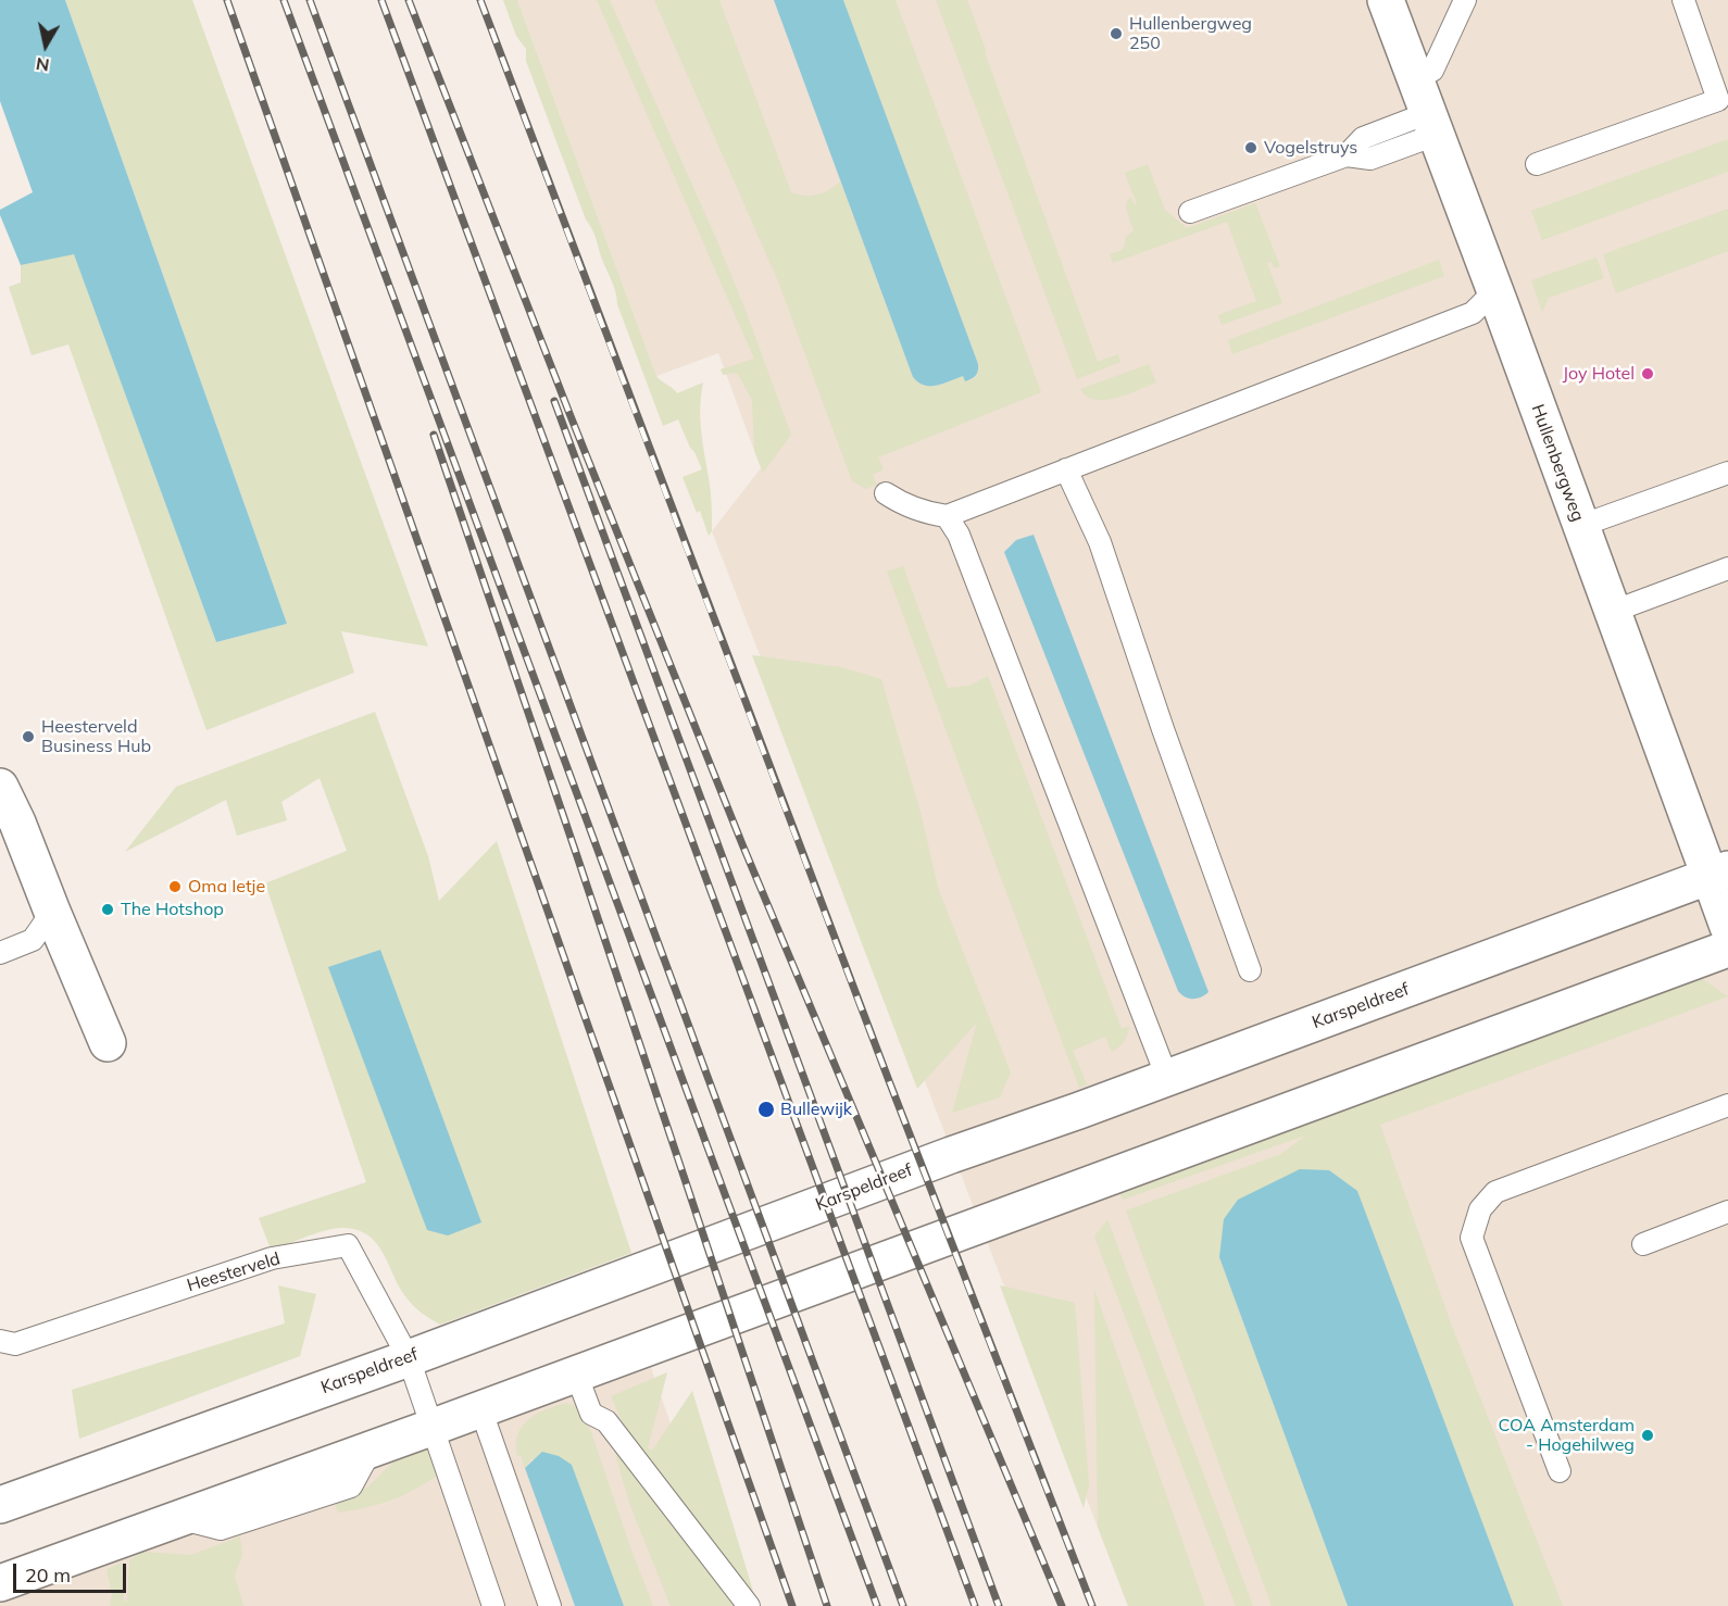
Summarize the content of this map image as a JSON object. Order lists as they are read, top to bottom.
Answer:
{
  "streets": {
    "main road": ["Hullenbergweg", "Karspeldreef"],
    "lane": ["Heesterveld"]
  },
  "crossings": [
    ["Hullenbergweg", "Karspeldreef"],
    ["Karspeldreef", "Heesterveld"]
  ],
  "places": [
    "Hullenbergweg 250",
    "Vogelstruys",
    "Joy Hotel",
    "Heesterveld Business Hub",
    "Oma Ietje",
    "The Hotshop",
    "Bullewijk",
    "COA Amsterdam - Hogehilweg"
  ],
  "scale_bar": "20 m",
  "north": "bottom"
}
